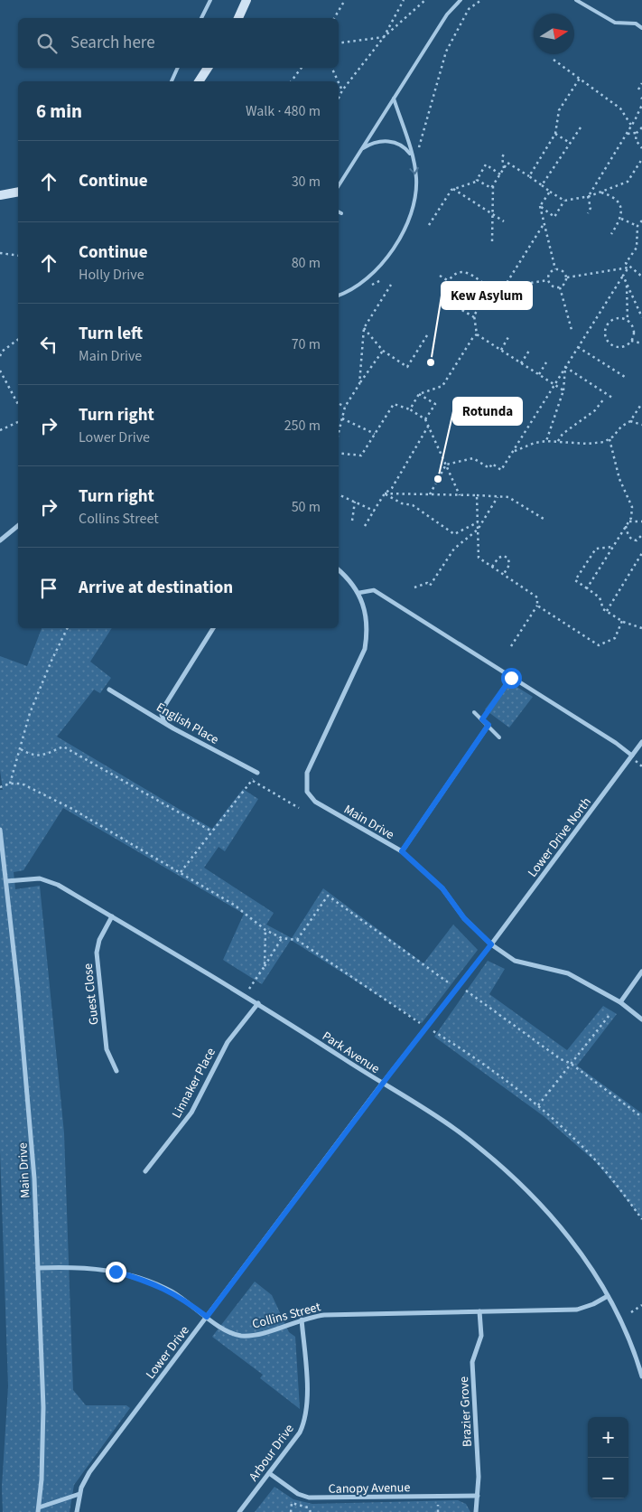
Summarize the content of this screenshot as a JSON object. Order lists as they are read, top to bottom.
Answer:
{
  "streets": {
    "street": [
      "English Place",
      "Main Drive",
      "Lower Drive North",
      "Guest Close",
      "Park Avenue",
      "Linnaker Place",
      "Collins Street",
      "Lower Drive",
      "Brazier Grove",
      "Arbour Drive",
      "Canopy Avenue"
    ]
  },
  "crossings": [
    ["Main Drive", "Lower Drive North"],
    ["Main Drive", "Park Avenue"],
    ["Main Drive", "Collins Street"],
    ["Main Drive", "Lower Drive"],
    ["Lower Drive North", "Lower Drive"],
    ["Guest Close", "Park Avenue"],
    ["Park Avenue", "Linnaker Place"],
    ["Park Avenue", "Collins Street"],
    ["Park Avenue", "Lower Drive"],
    ["Collins Street", "Lower Drive"],
    ["Collins Street", "Brazier Grove"],
    ["Collins Street", "Arbour Drive"],
    ["Brazier Grove", "Canopy Avenue"],
    ["Arbour Drive", "Canopy Avenue"]
  ],
  "places": ["Kew Asylum", "Rotunda"],
  "north": "right",
  "page": {
    "search": "Search here",
    "heading": ["6 min", "Walk · 480 m"],
    "list": [
      ["Continue", "30 m"],
      ["Continue", "Holly Drive", "80 m"],
      ["Turn left", "Main Drive", "70 m"],
      ["Turn right", "Lower Drive", "250 m"],
      ["Turn right", "Collins Street", "50 m"],
      "Arrive at destination"
    ],
    "map_buttons": ["+", "−"]
  }
}
